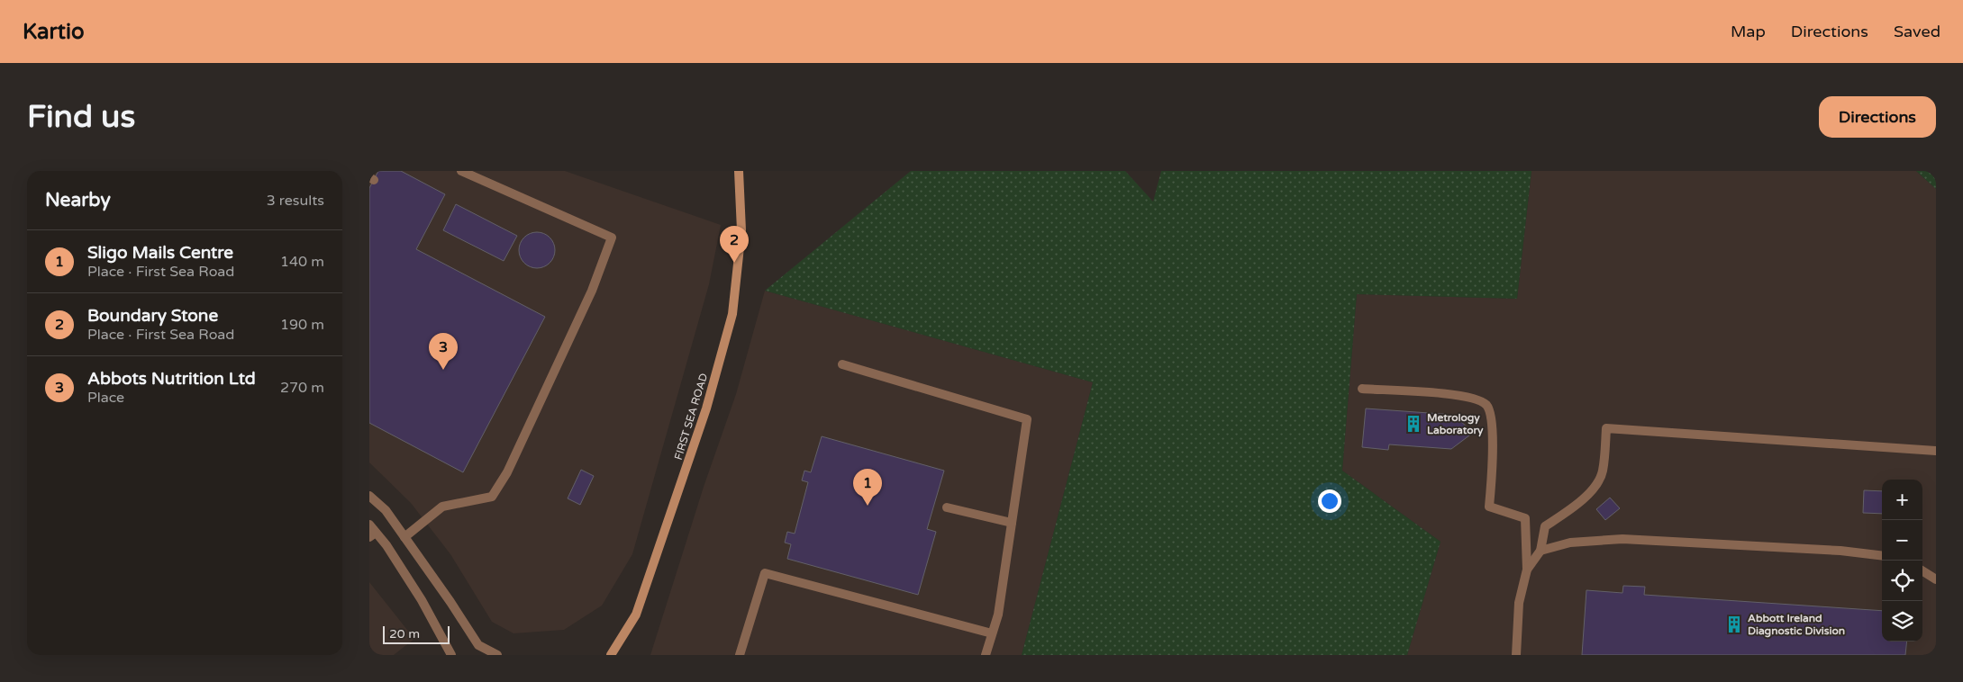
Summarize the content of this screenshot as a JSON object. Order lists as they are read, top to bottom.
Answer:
{
  "streets": {
    "street": ["FIRST SEA ROAD"]
  },
  "places": {
    "building": ["Metrology Laboratory", "Abbott Ireland Diagnostic Division"]
  },
  "scale_bar": "20 m",
  "page": {
    "header": "Kartio",
    "nav": ["Map", "Directions", "Saved"],
    "buttons": "Directions",
    "title": "Find us",
    "heading": ["Nearby", "3 results"],
    "pins": ["2", "3", "1"],
    "list": [
      {
        "mark": "1",
        "name": "Sligo Mails Centre",
        "note": "Place · First Sea Road",
        "value": "140 m"
      },
      {
        "mark": "2",
        "name": "Boundary Stone",
        "note": "Place · First Sea Road",
        "value": "190 m"
      },
      {
        "mark": "3",
        "name": "Abbots Nutrition Ltd",
        "note": "Place",
        "value": "270 m"
      }
    ],
    "map_buttons": ["+", "−"],
    "scale": "20 m"
  }
}
